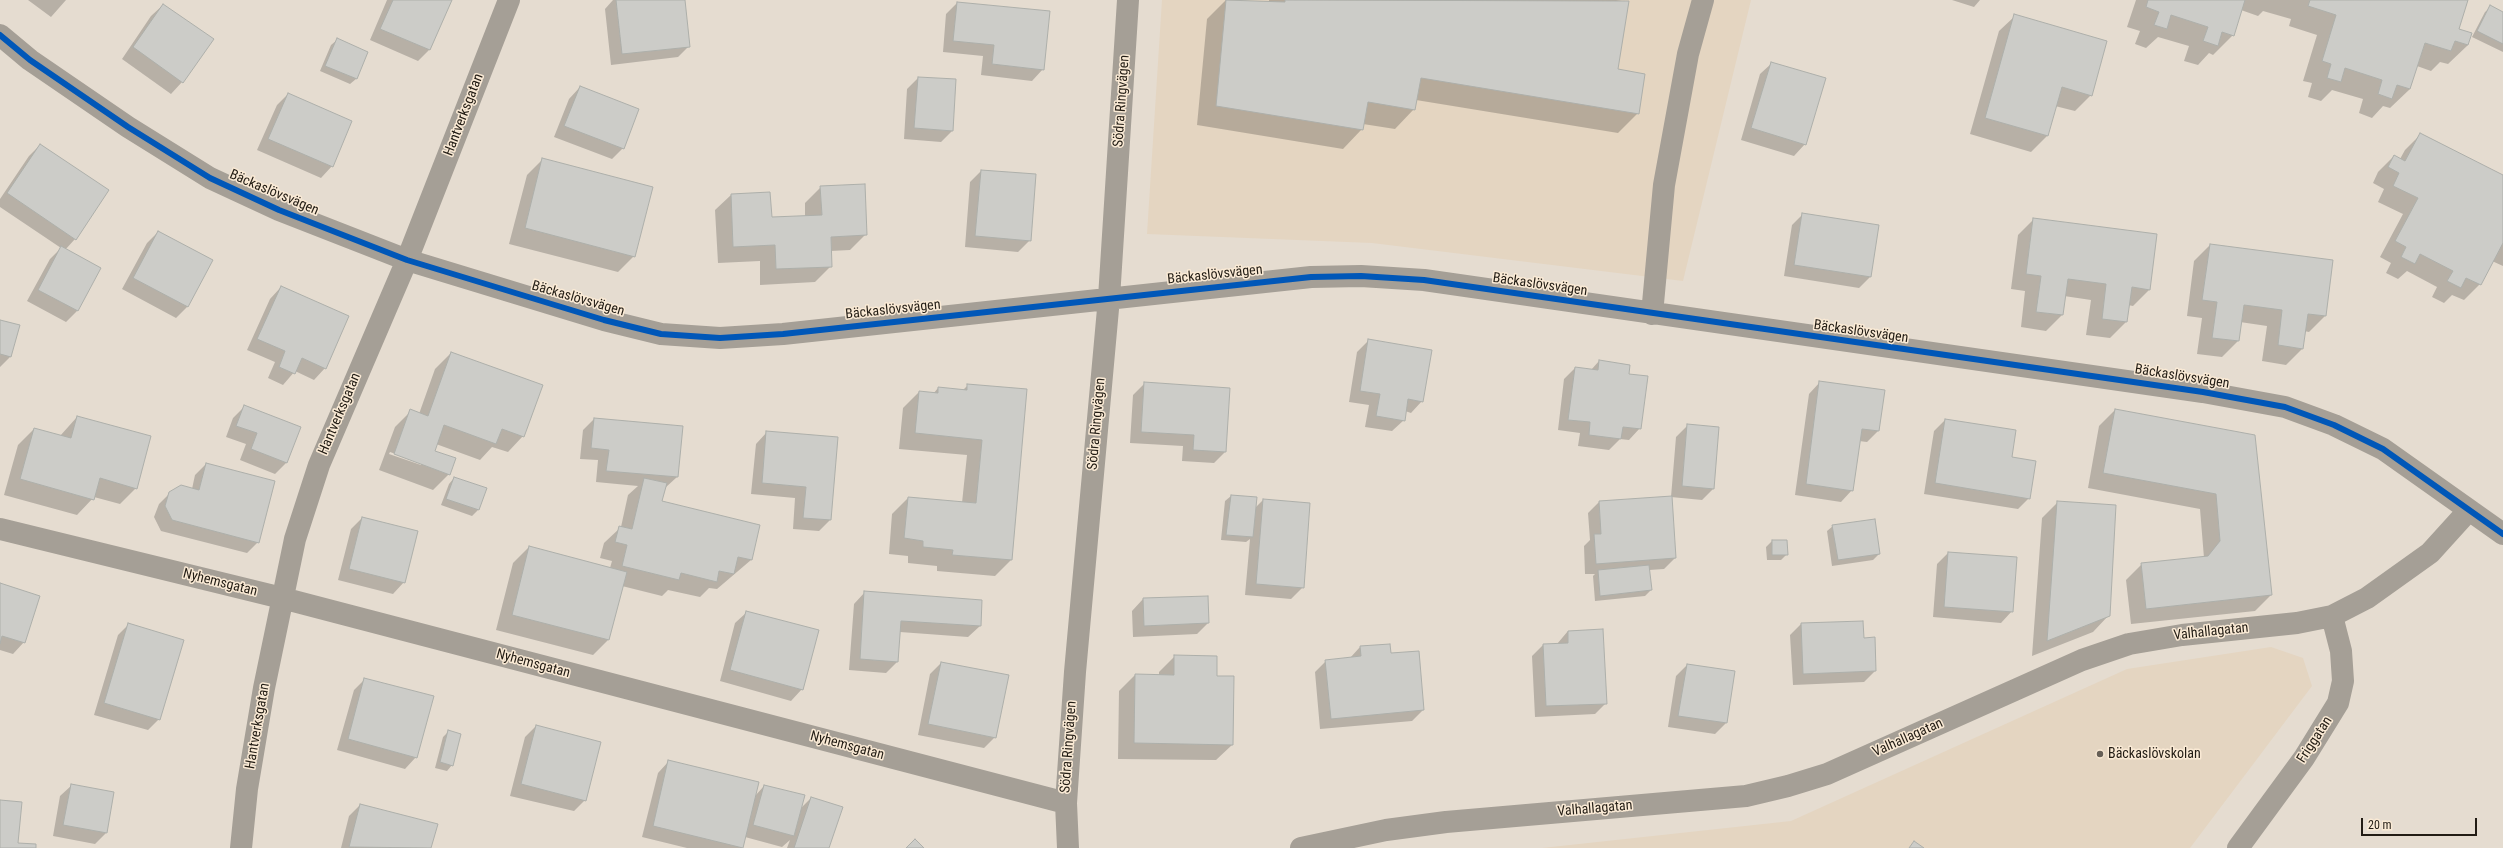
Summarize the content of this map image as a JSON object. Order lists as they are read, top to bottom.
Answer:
{
  "streets": {
    "street": [
      "Södra Ringvägen",
      "Hantverksgatan",
      "Bäckaslövsvägen",
      "Nyhemsgatan",
      "Valhallagatan",
      "Friggatan"
    ]
  },
  "crossings": [
    ["Södra Ringvägen", "Bäckaslövsvägen"],
    ["Södra Ringvägen", "Nyhemsgatan"],
    ["Hantverksgatan", "Bäckaslövsvägen"],
    ["Hantverksgatan", "Nyhemsgatan"],
    ["Bäckaslövsvägen", "Valhallagatan"],
    ["Valhallagatan", "Friggatan"]
  ],
  "places": ["Bäckaslövskolan"],
  "scale_bar": "20 m"
}
